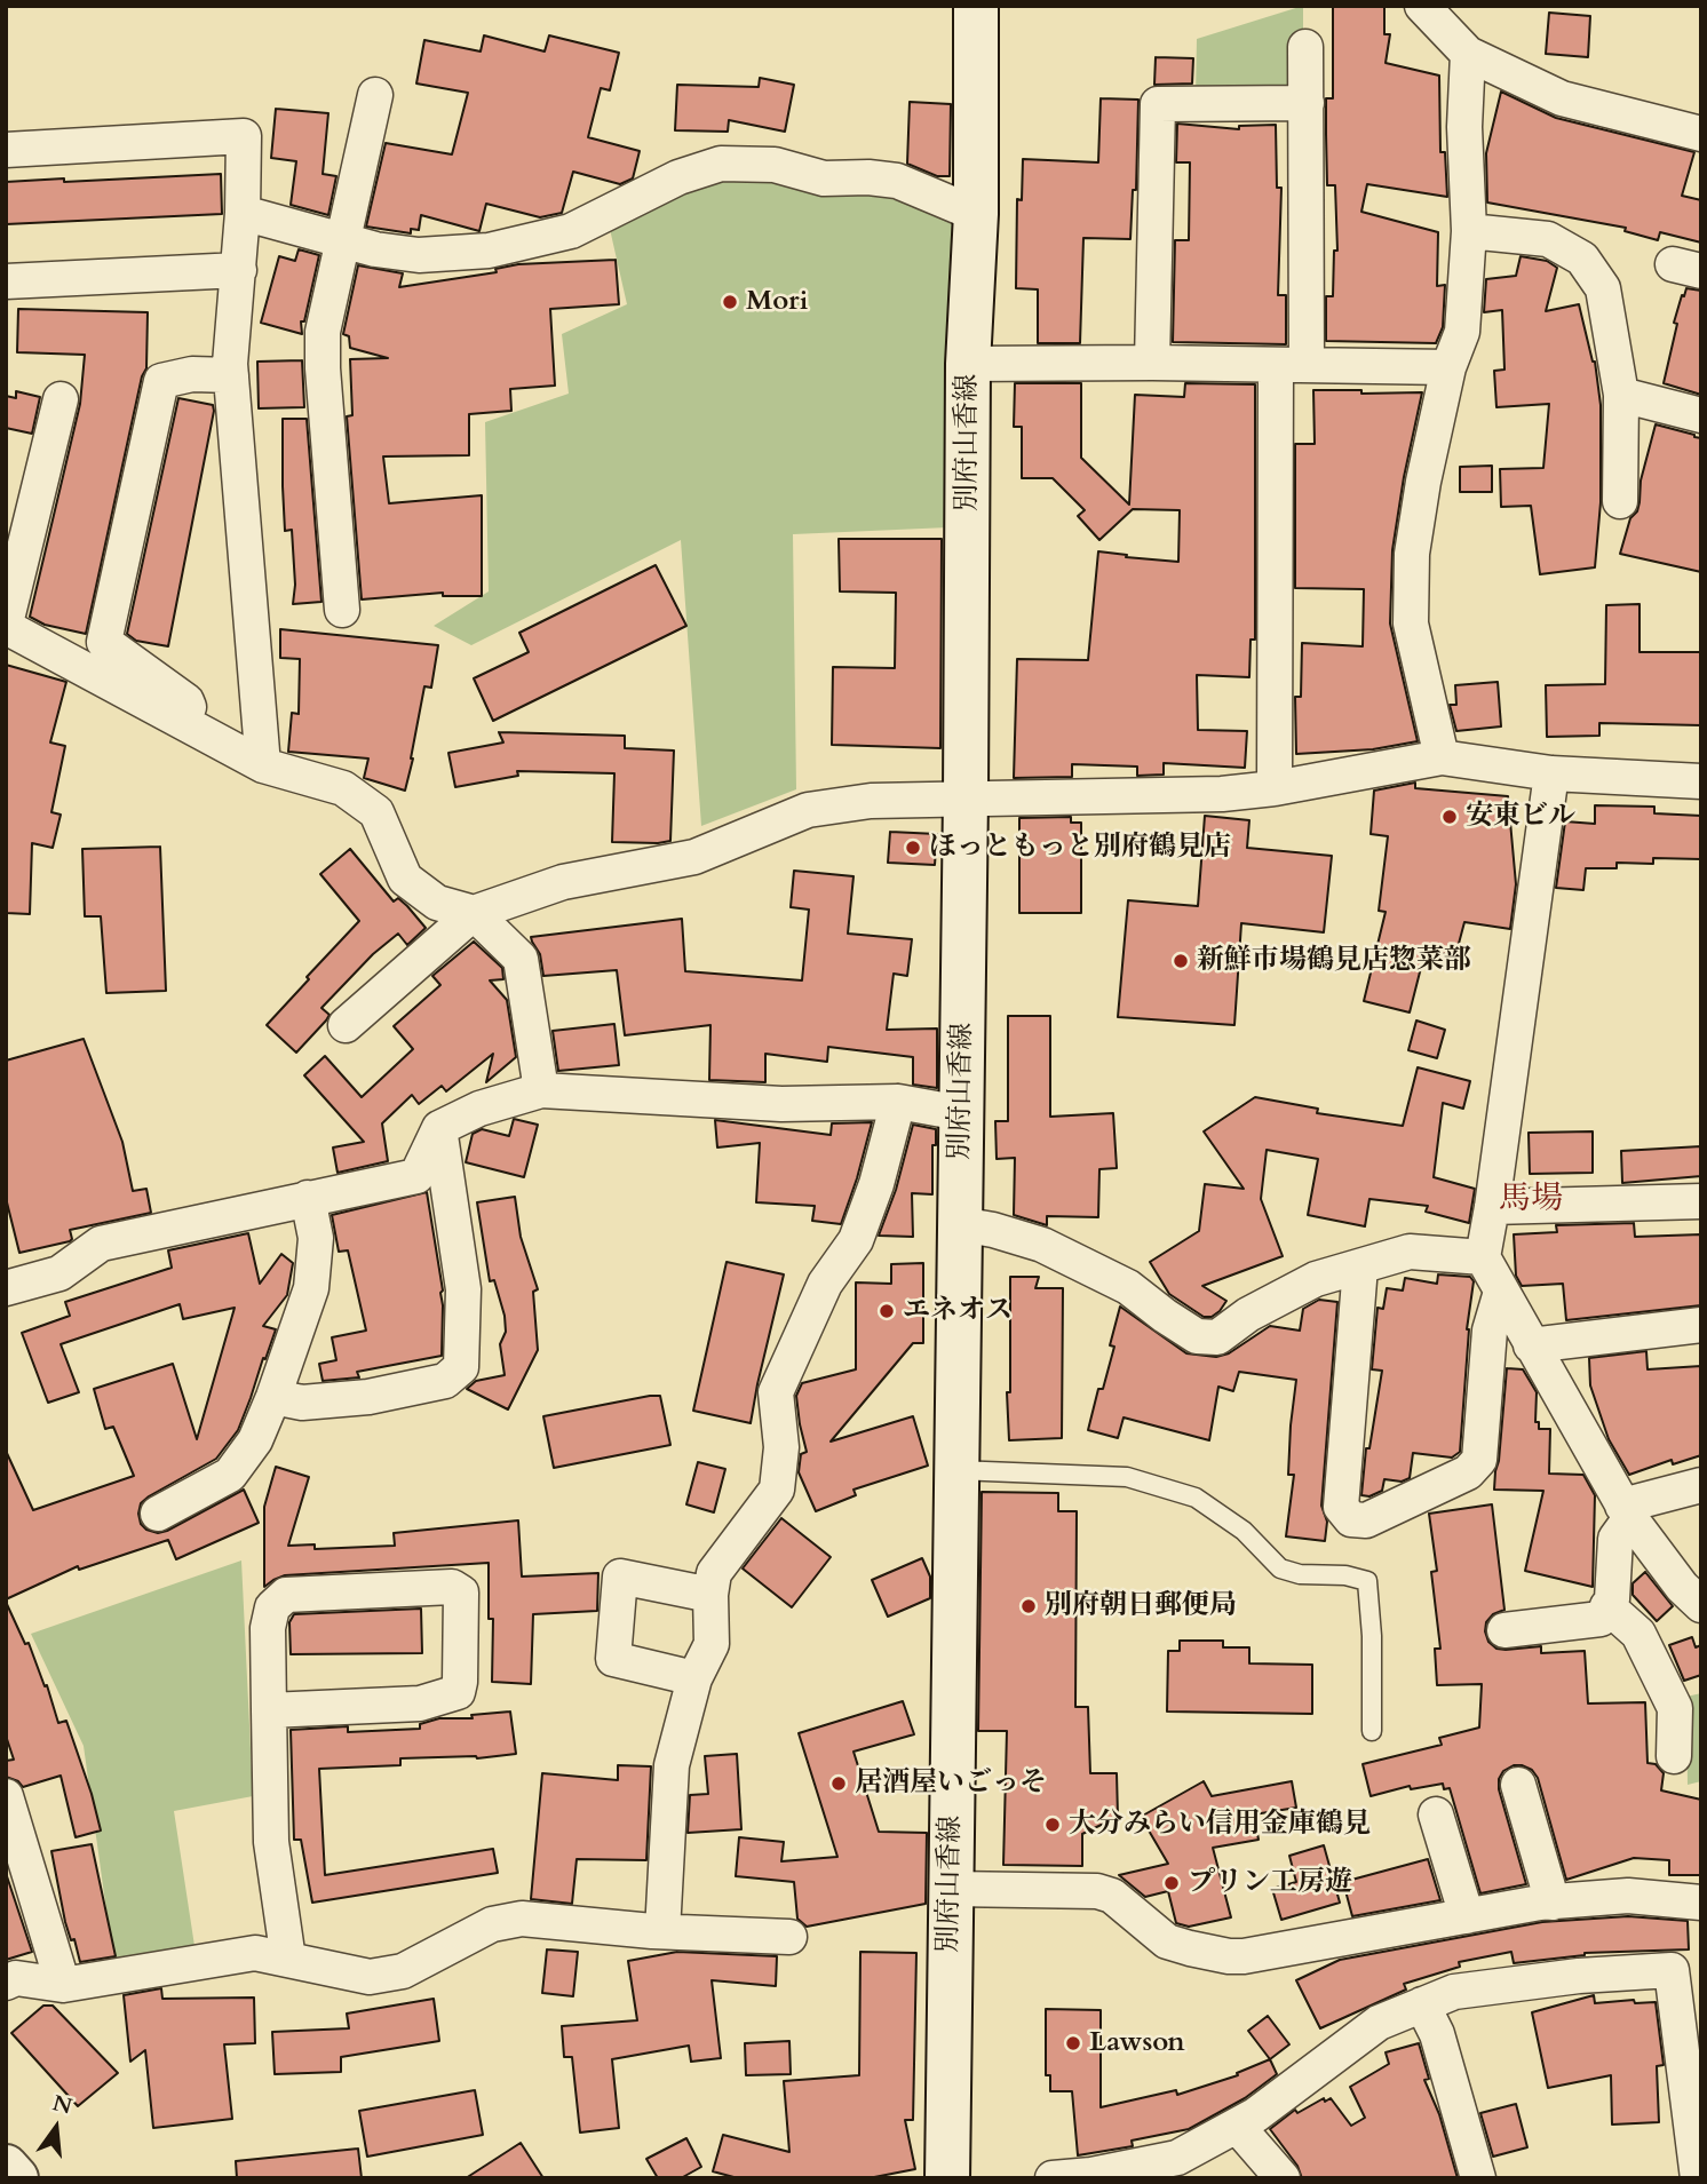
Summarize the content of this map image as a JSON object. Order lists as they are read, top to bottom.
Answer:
{
  "streets": {
    "main road": ["別府山香線"]
  },
  "districts": ["馬場"],
  "places": [
    "Mori",
    "安東ビル",
    "ほっともっと別府鶴見店",
    "新鮮市場鶴見店惣菜部",
    "エネオス",
    "別府朝日郵便局",
    "居酒屋いごっそ",
    "大分みらい信用金庫鶴見",
    "プリン工房遊",
    "Lawson"
  ],
  "north": "top"
}
